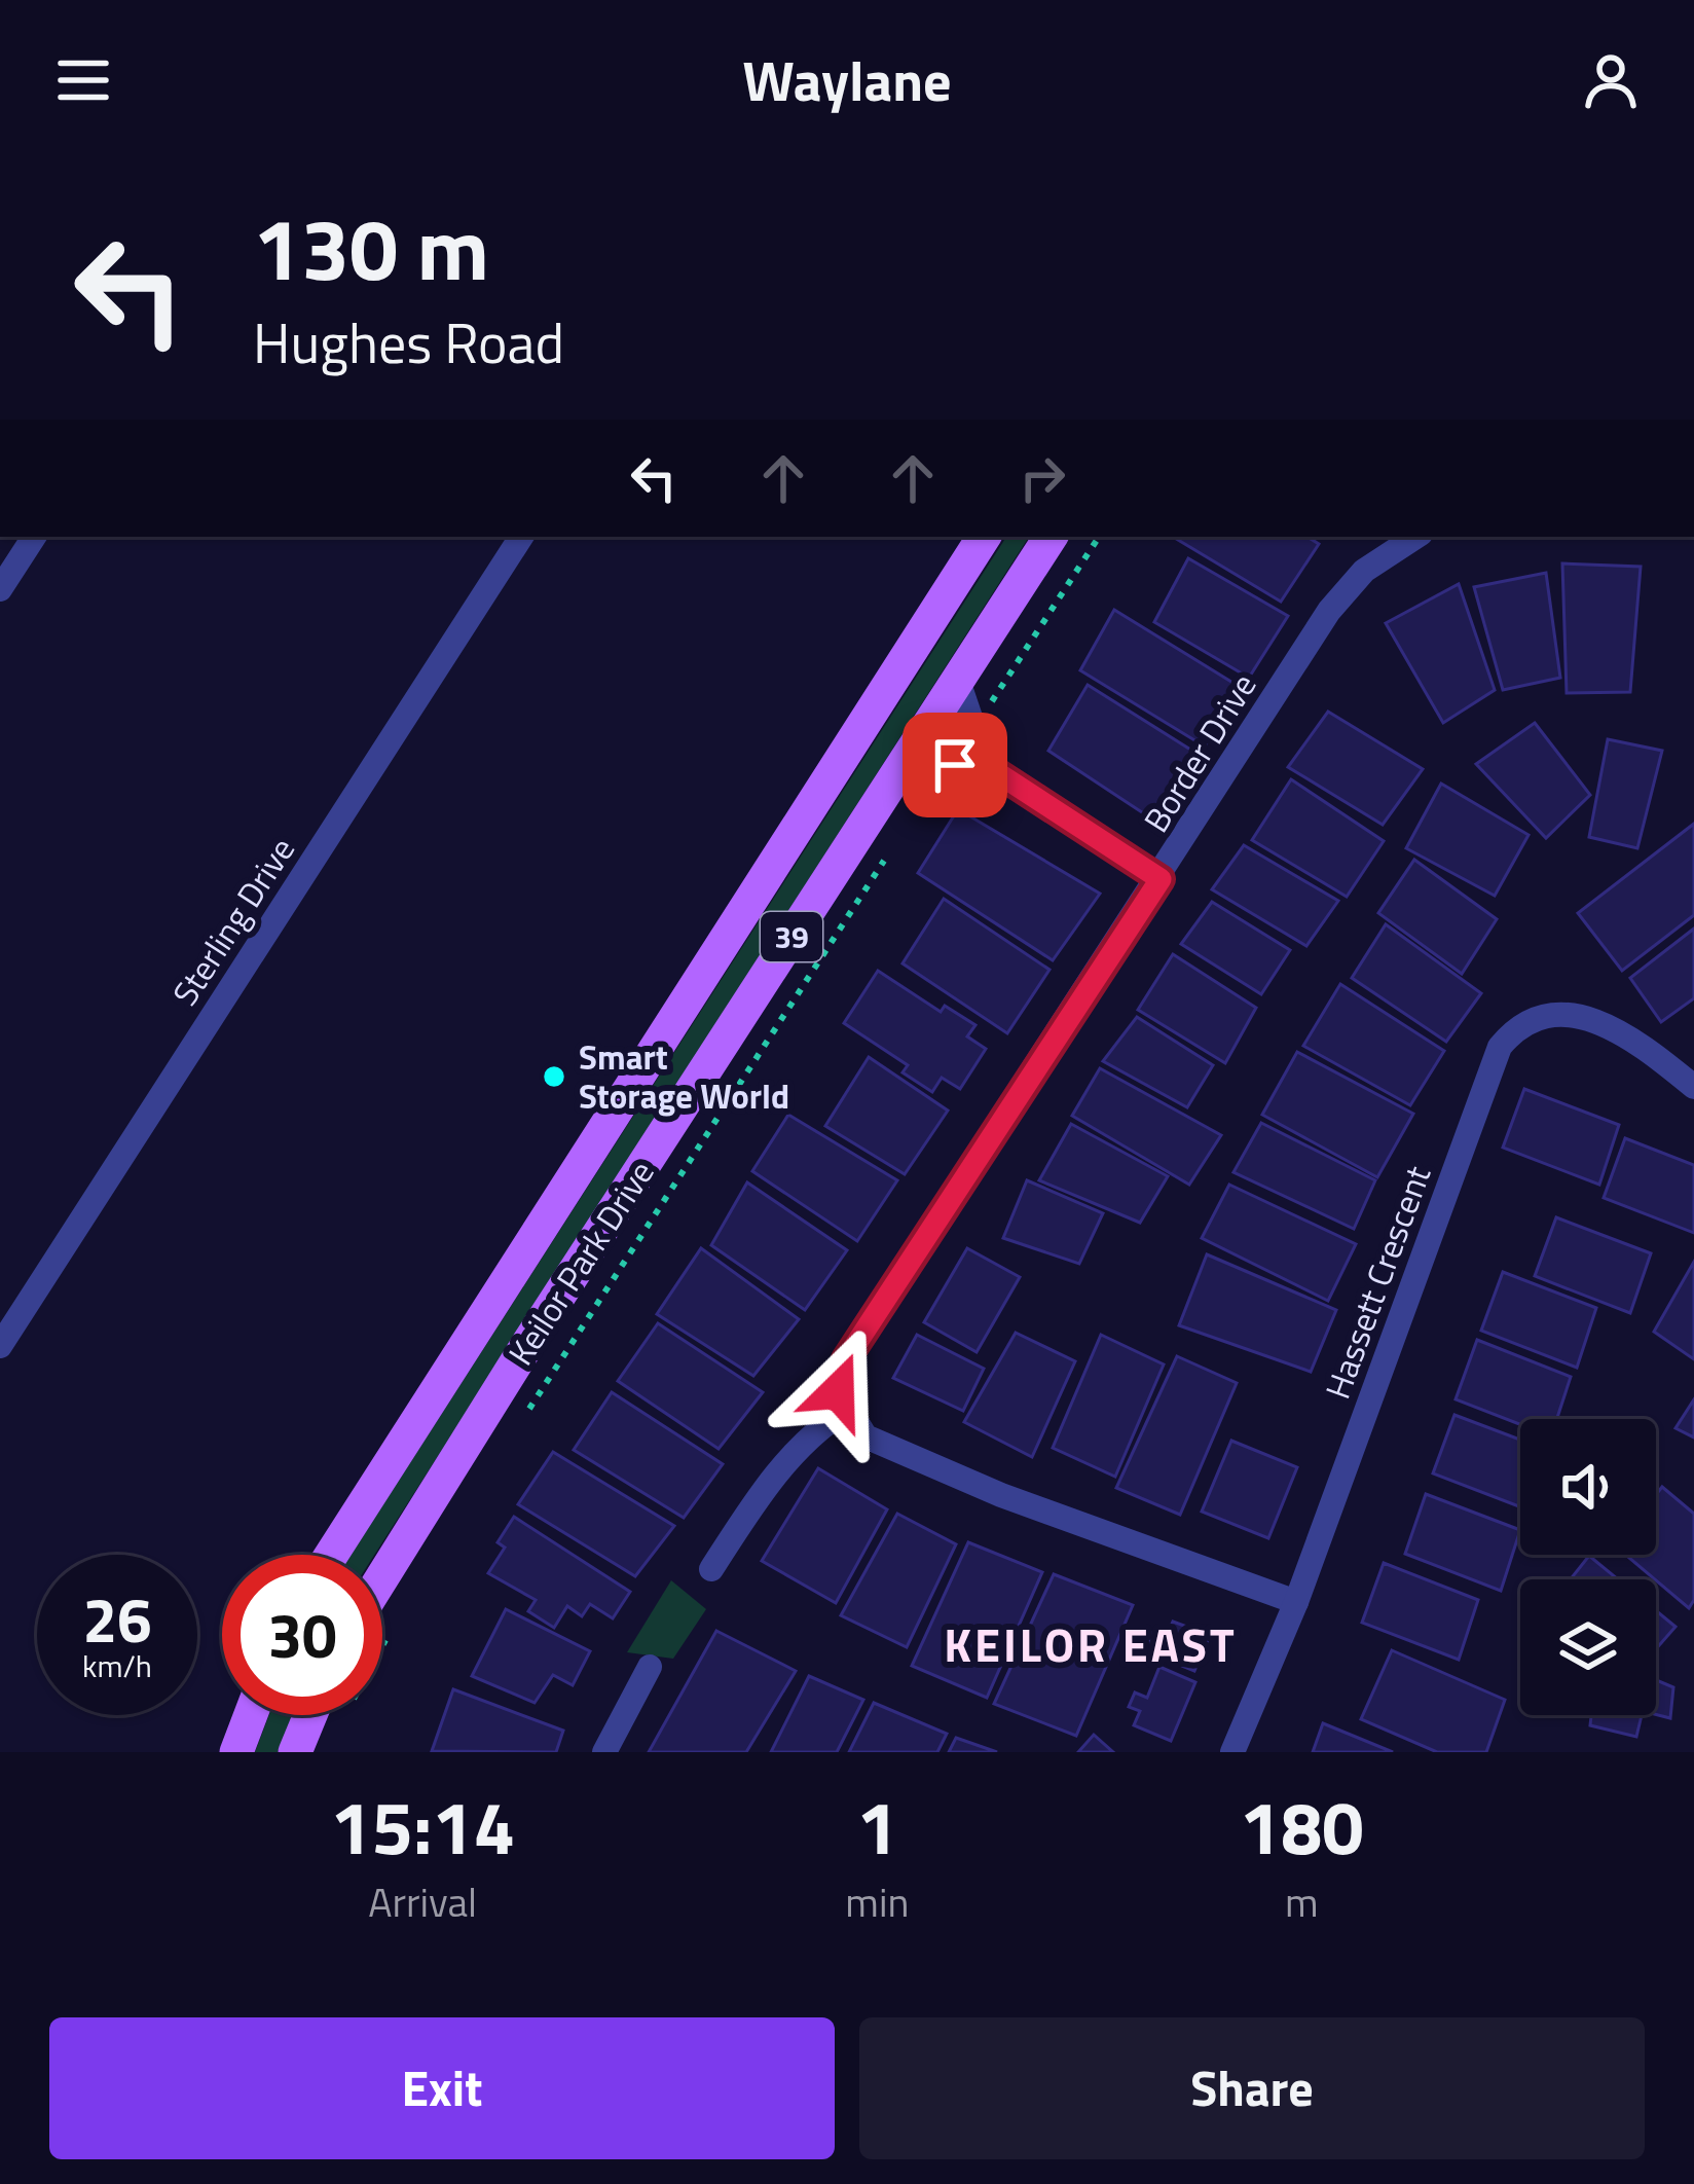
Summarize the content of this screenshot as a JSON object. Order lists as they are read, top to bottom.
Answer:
{
  "streets": {
    "main road": ["39", "Keilor Park Drive"],
    "street": ["Border Drive", "Sterling Drive", "Hassett Crescent"]
  },
  "districts": ["KEILOR EAST"],
  "places": ["Smart Storage World"],
  "page": {
    "header": "Waylane",
    "turn": ["130 m", "Hughes Road"],
    "speed": "26 km/h",
    "limit": "30",
    "eta": [
      "15:14",
      "Arrival",
      "1",
      "min",
      "180",
      "m"
    ],
    "buttons": ["Exit", "Share"]
  }
}
